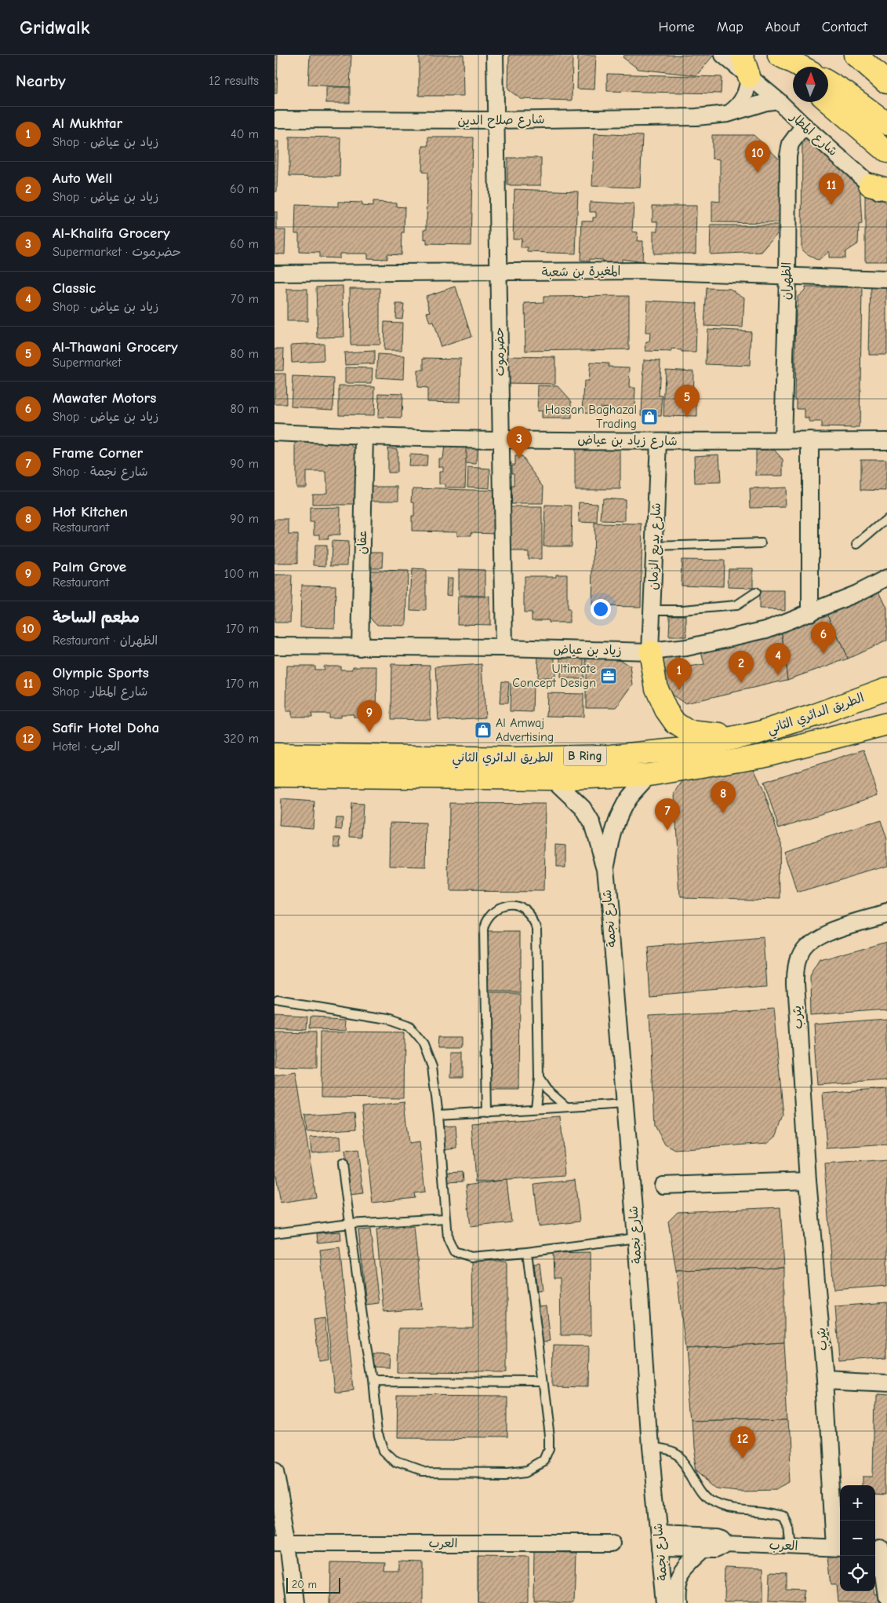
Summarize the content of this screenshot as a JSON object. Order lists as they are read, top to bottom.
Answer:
{
  "streets": {
    "main road": ["الطريق الدائري الثاني", "B Ring"],
    "street": [
      "شارع صلاح الدين",
      "شارع المطار",
      "المغيرة بن شعبة",
      "الظهران",
      "حضرموت",
      "شارع زياد بن عياض",
      "عفان",
      "شارع بديع الزمان",
      "زياد بن عياض",
      "شارع نجمة",
      "يثرب",
      "العرب"
    ]
  },
  "crossings": [
    ["شارع صلاح الدين", "شارع المطار"],
    ["شارع صلاح الدين", "حضرموت"],
    ["شارع المطار", "الظهران"],
    ["المغيرة بن شعبة", "الظهران"],
    ["المغيرة بن شعبة", "حضرموت"],
    ["الظهران", "شارع زياد بن عياض"],
    ["حضرموت", "شارع زياد بن عياض"],
    ["حضرموت", "زياد بن عياض"],
    ["شارع زياد بن عياض", "عفان"],
    ["شارع زياد بن عياض", "شارع بديع الزمان"],
    ["عفان", "زياد بن عياض"],
    ["شارع بديع الزمان", "زياد بن عياض"],
    ["الطريق الدائري الثاني", "شارع نجمة"],
    ["شارع نجمة", "العرب"],
    ["يثرب", "العرب"]
  ],
  "places": {
    "shop": ["Hassan Baghazal Trading", "Al Amwaj Advertising"],
    "office": ["Ultimate Concept Design"]
  },
  "scale_bar": "20 m",
  "north": "top",
  "page": {
    "header": "Gridwalk",
    "nav": [
      "Home",
      "Map",
      "About",
      "Contact"
    ],
    "heading": ["Nearby", "12 results"],
    "list": [
      {
        "mark": "1",
        "name": "Al Mukhtar",
        "note": "Shop · زياد بن عياض",
        "value": "40 m"
      },
      {
        "mark": "2",
        "name": "Auto Well",
        "note": "Shop · زياد بن عياض",
        "value": "60 m"
      },
      {
        "mark": "3",
        "name": "Al-Khalifa Grocery",
        "note": "Supermarket · حضرموت",
        "value": "60 m"
      },
      {
        "mark": "4",
        "name": "Classic",
        "note": "Shop · زياد بن عياض",
        "value": "70 m"
      },
      {
        "mark": "5",
        "name": "Al-Thawani Grocery",
        "note": "Supermarket",
        "value": "80 m"
      },
      {
        "mark": "6",
        "name": "Mawater Motors",
        "note": "Shop · زياد بن عياض",
        "value": "80 m"
      },
      {
        "mark": "7",
        "name": "Frame Corner",
        "note": "Shop · شارع نجمة",
        "value": "90 m"
      },
      {
        "mark": "8",
        "name": "Hot Kitchen",
        "note": "Restaurant",
        "value": "90 m"
      },
      {
        "mark": "9",
        "name": "Palm Grove",
        "note": "Restaurant",
        "value": "100 m"
      },
      {
        "mark": "10",
        "name": "مطعم الساحة",
        "note": "Restaurant · الظهران",
        "value": "170 m"
      },
      {
        "mark": "11",
        "name": "Olympic Sports",
        "note": "Shop · شارع المطار",
        "value": "170 m"
      },
      {
        "mark": "12",
        "name": "Safir Hotel Doha",
        "note": "Hotel · العرب",
        "value": "320 m"
      }
    ],
    "pins": [
      "10",
      "11",
      "5",
      "3",
      "6",
      "4",
      "2",
      "1",
      "9",
      "8",
      "7",
      "12"
    ],
    "map_buttons": ["+", "−"],
    "scale": "20 m"
  }
}
